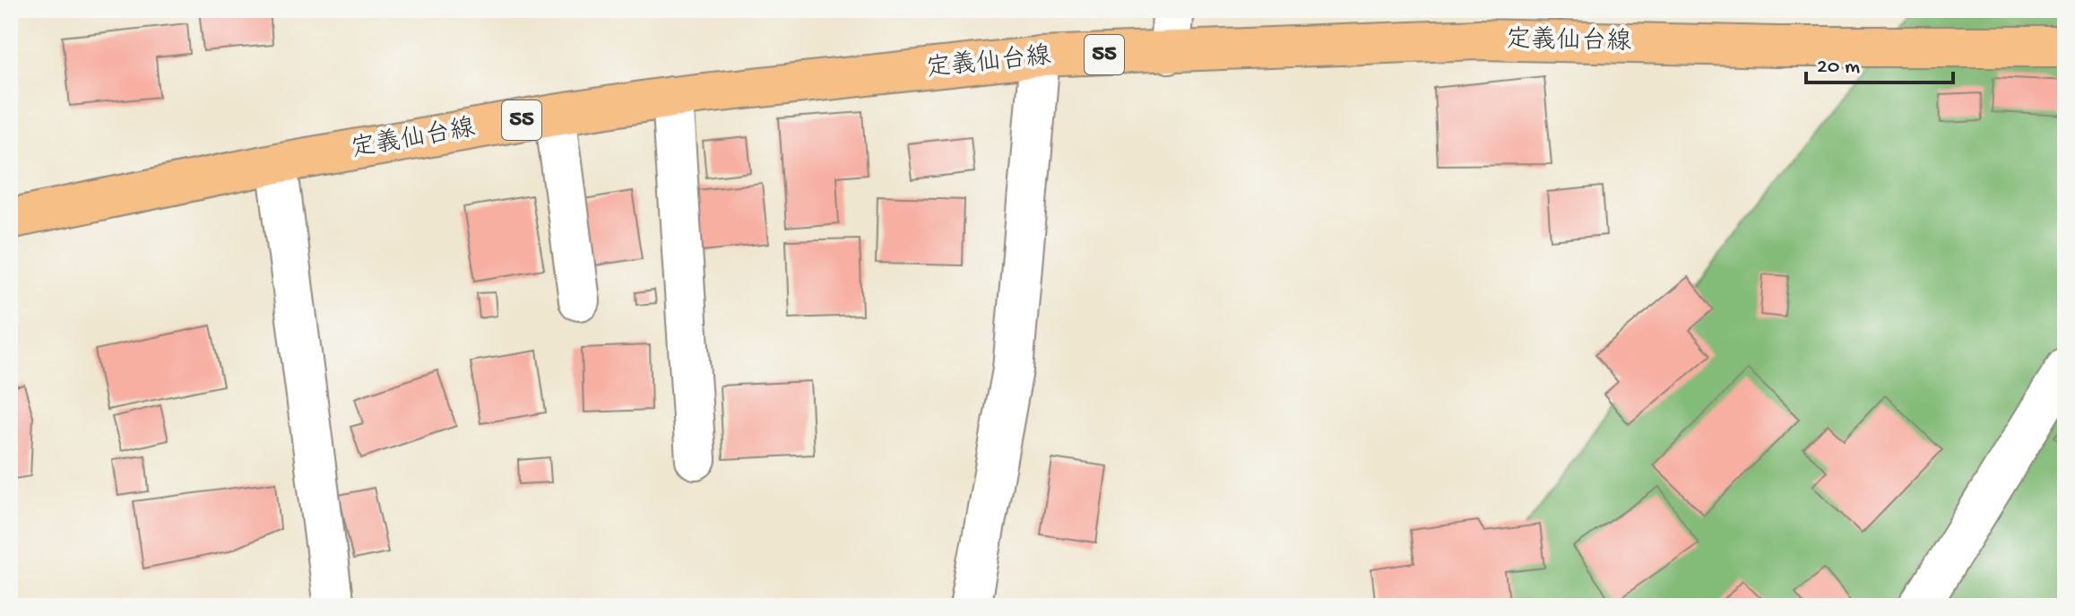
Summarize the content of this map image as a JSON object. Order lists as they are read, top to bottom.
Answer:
{
  "streets": {
    "main road": ["定義仙台線", "55"]
  },
  "scale_bar": "20 m"
}
